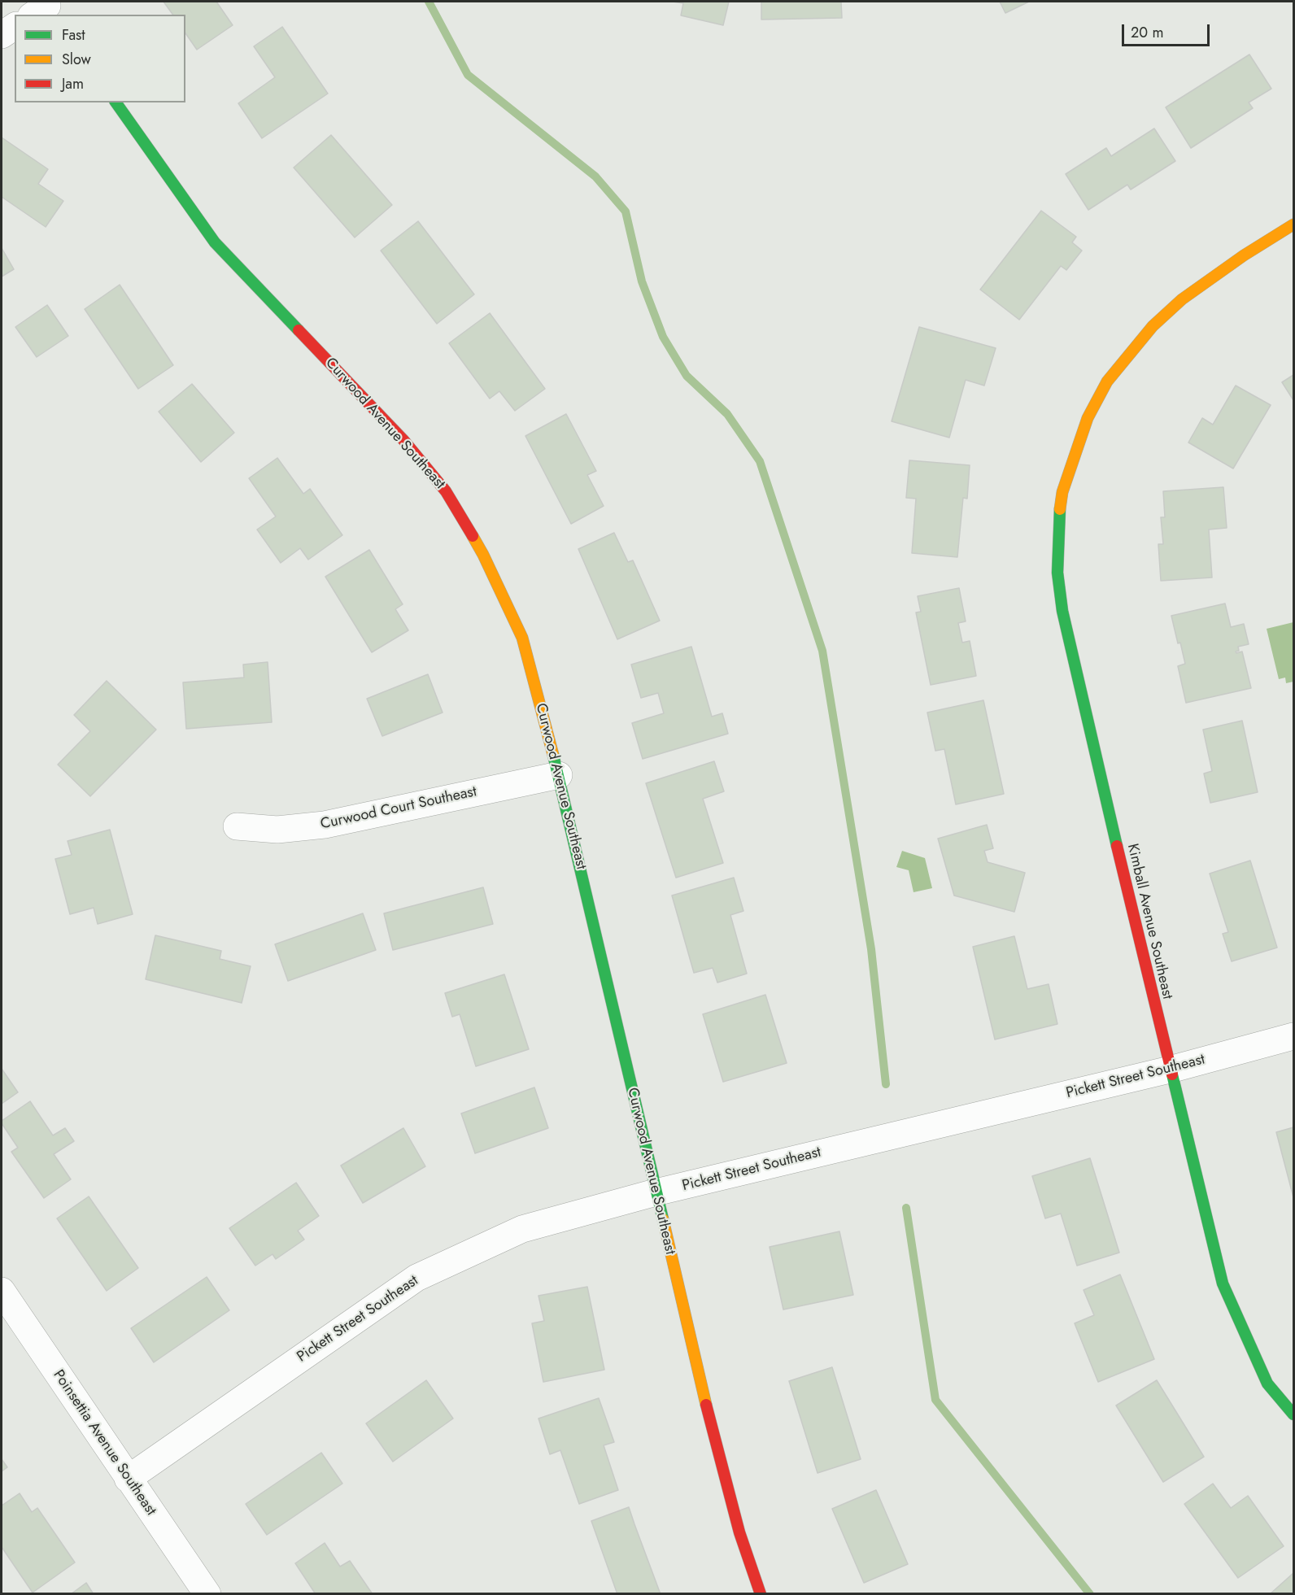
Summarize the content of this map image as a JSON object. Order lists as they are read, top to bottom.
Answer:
{
  "streets": {
    "street": [
      "Curwood Avenue Southeast",
      "Curwood Court Southeast",
      "Kimball Avenue Southeast",
      "Pickett Street Southeast",
      "Poinsettia Avenue Southeast"
    ]
  },
  "crossings": [
    ["Curwood Avenue Southeast", "Curwood Court Southeast"],
    ["Curwood Avenue Southeast", "Pickett Street Southeast"],
    ["Kimball Avenue Southeast", "Pickett Street Southeast"],
    ["Pickett Street Southeast", "Poinsettia Avenue Southeast"]
  ],
  "legend": ["Fast", "Slow", "Jam"],
  "scale_bar": "20 m"
}
